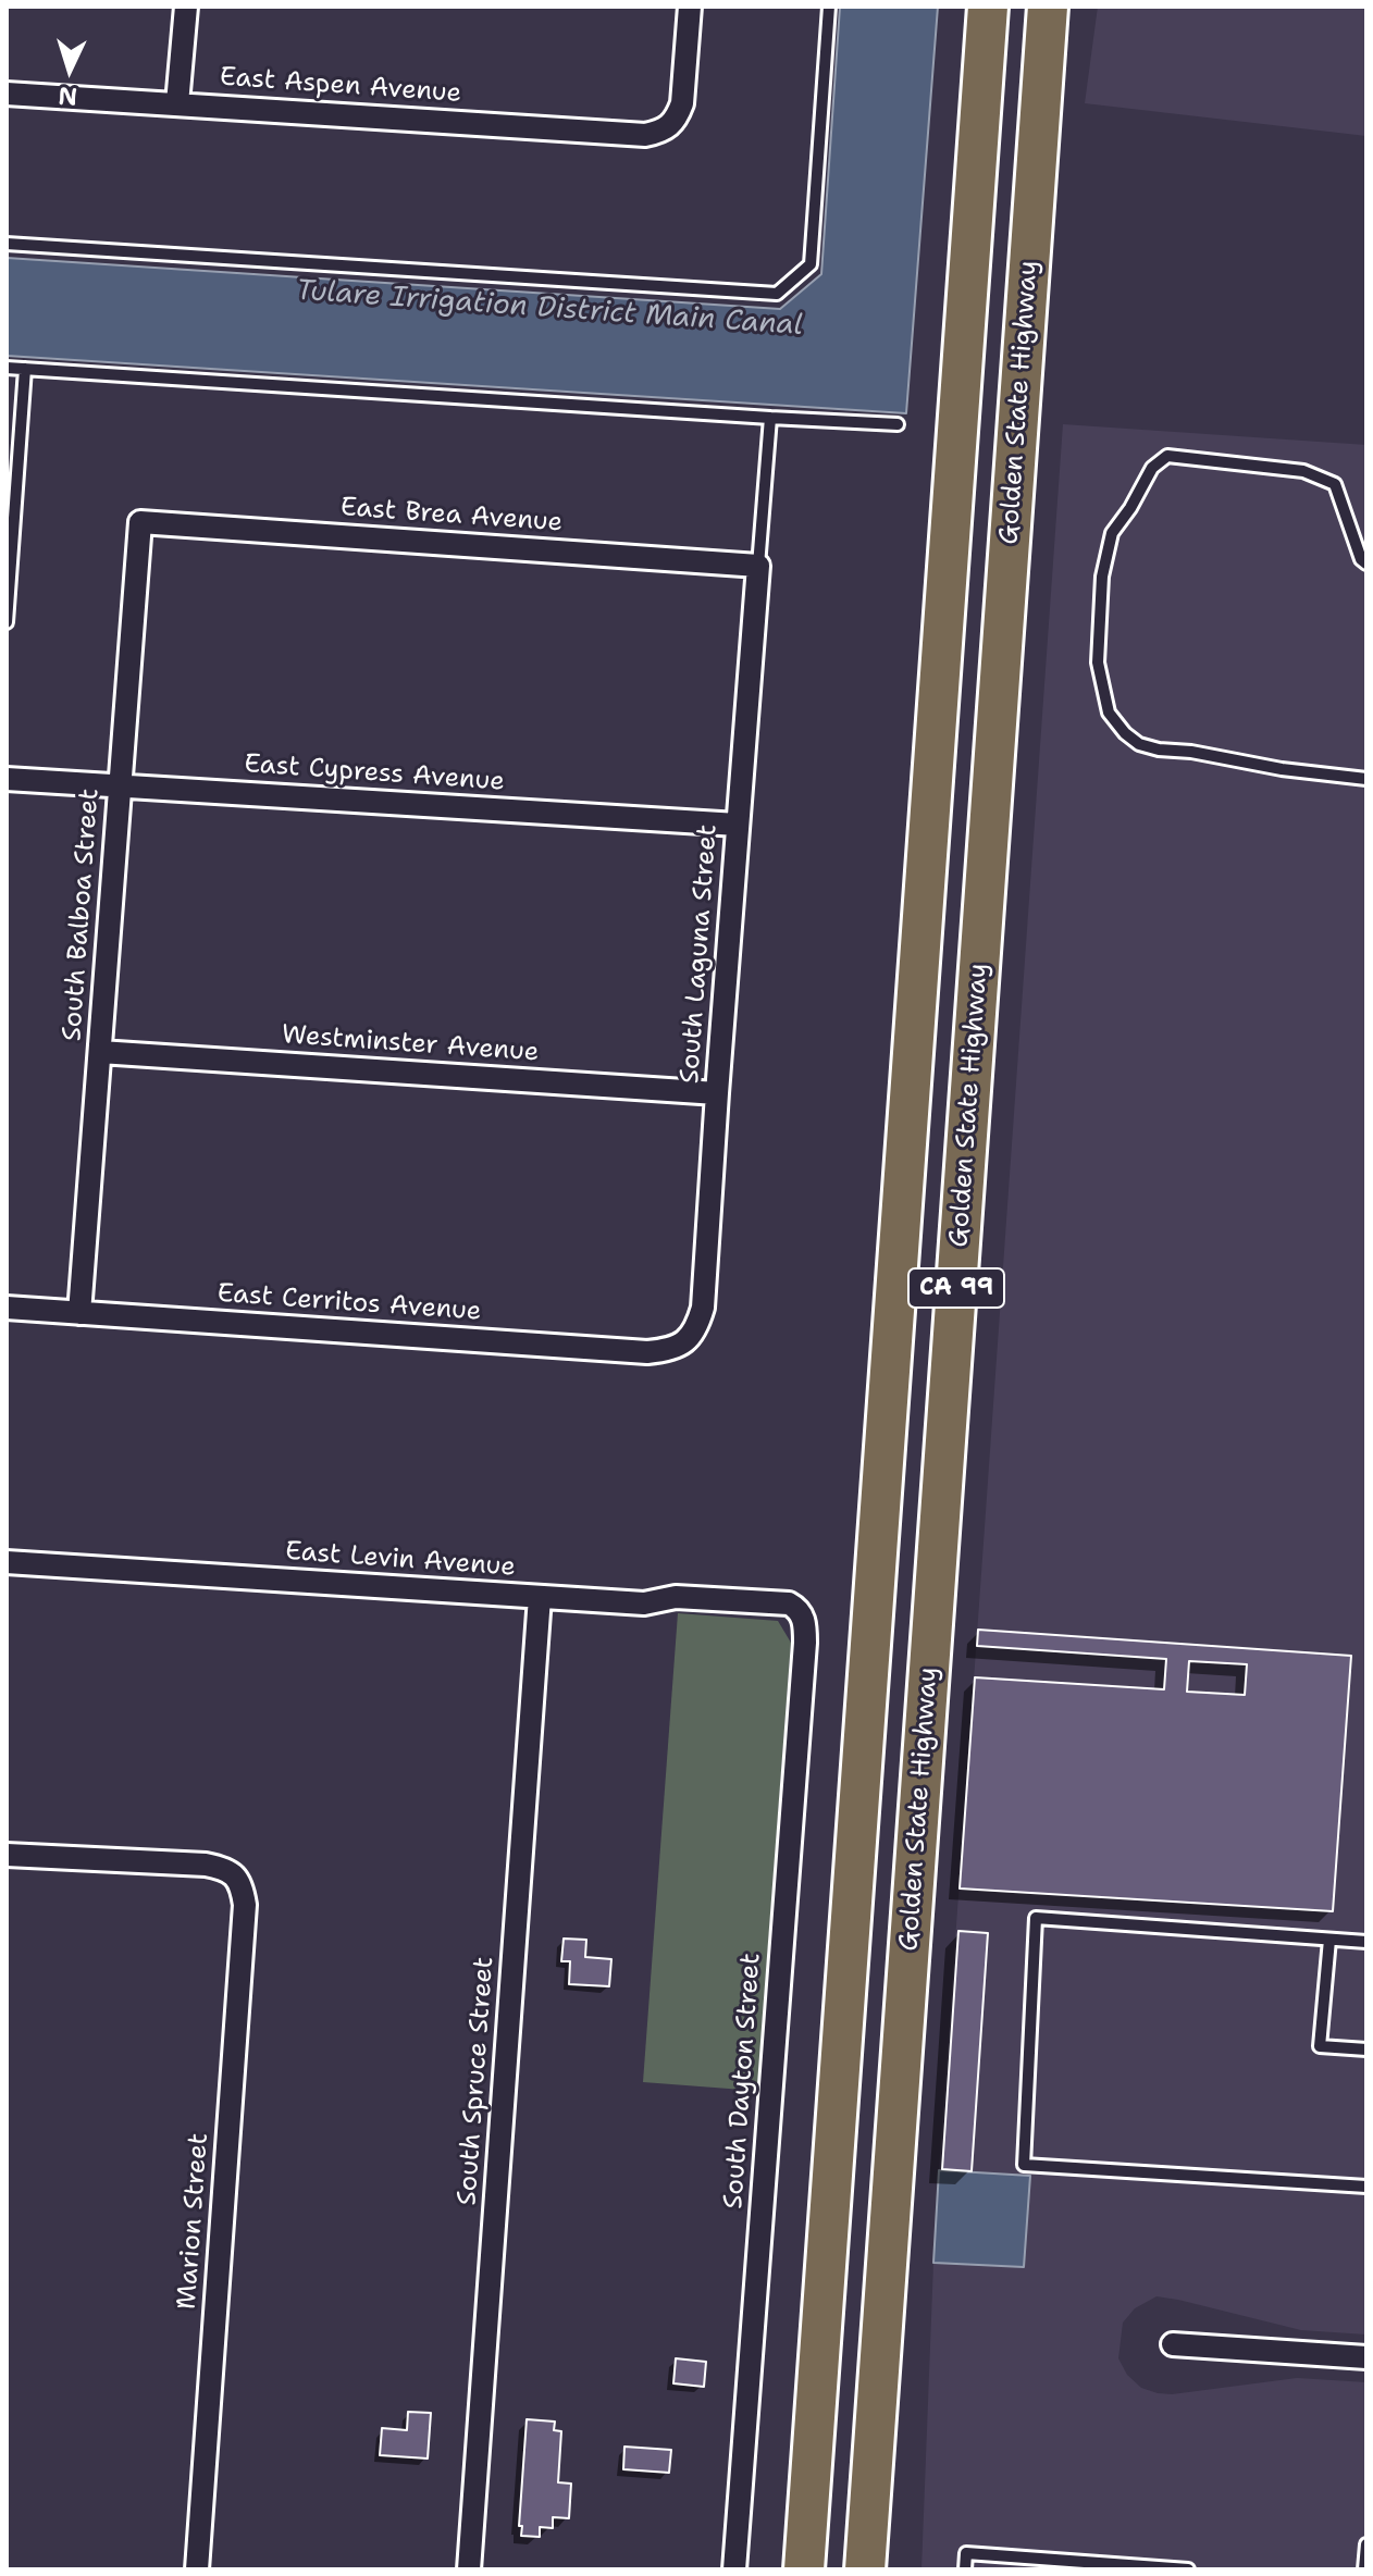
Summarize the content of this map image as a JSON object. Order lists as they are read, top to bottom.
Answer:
{
  "streets": {
    "highway": ["Golden State Highway", "CA 99"],
    "street": [
      "East Aspen Avenue",
      "East Brea Avenue",
      "East Cypress Avenue",
      "South Balboa Street",
      "South Laguna Street",
      "Westminster Avenue",
      "East Cerritos Avenue",
      "East Levin Avenue",
      "South Spruce Street",
      "South Dayton Street",
      "Marion Street"
    ]
  },
  "crossings": [
    ["East Brea Avenue", "South Balboa Street"],
    ["East Brea Avenue", "South Laguna Street"],
    ["East Cypress Avenue", "South Balboa Street"],
    ["East Cypress Avenue", "South Laguna Street"],
    ["South Balboa Street", "Westminster Avenue"],
    ["South Balboa Street", "East Cerritos Avenue"],
    ["South Laguna Street", "Westminster Avenue"],
    ["South Laguna Street", "East Cerritos Avenue"],
    ["East Levin Avenue", "South Spruce Street"],
    ["East Levin Avenue", "South Dayton Street"]
  ],
  "water": ["Tulare Irrigation District Main Canal"],
  "north": "bottom"
}
